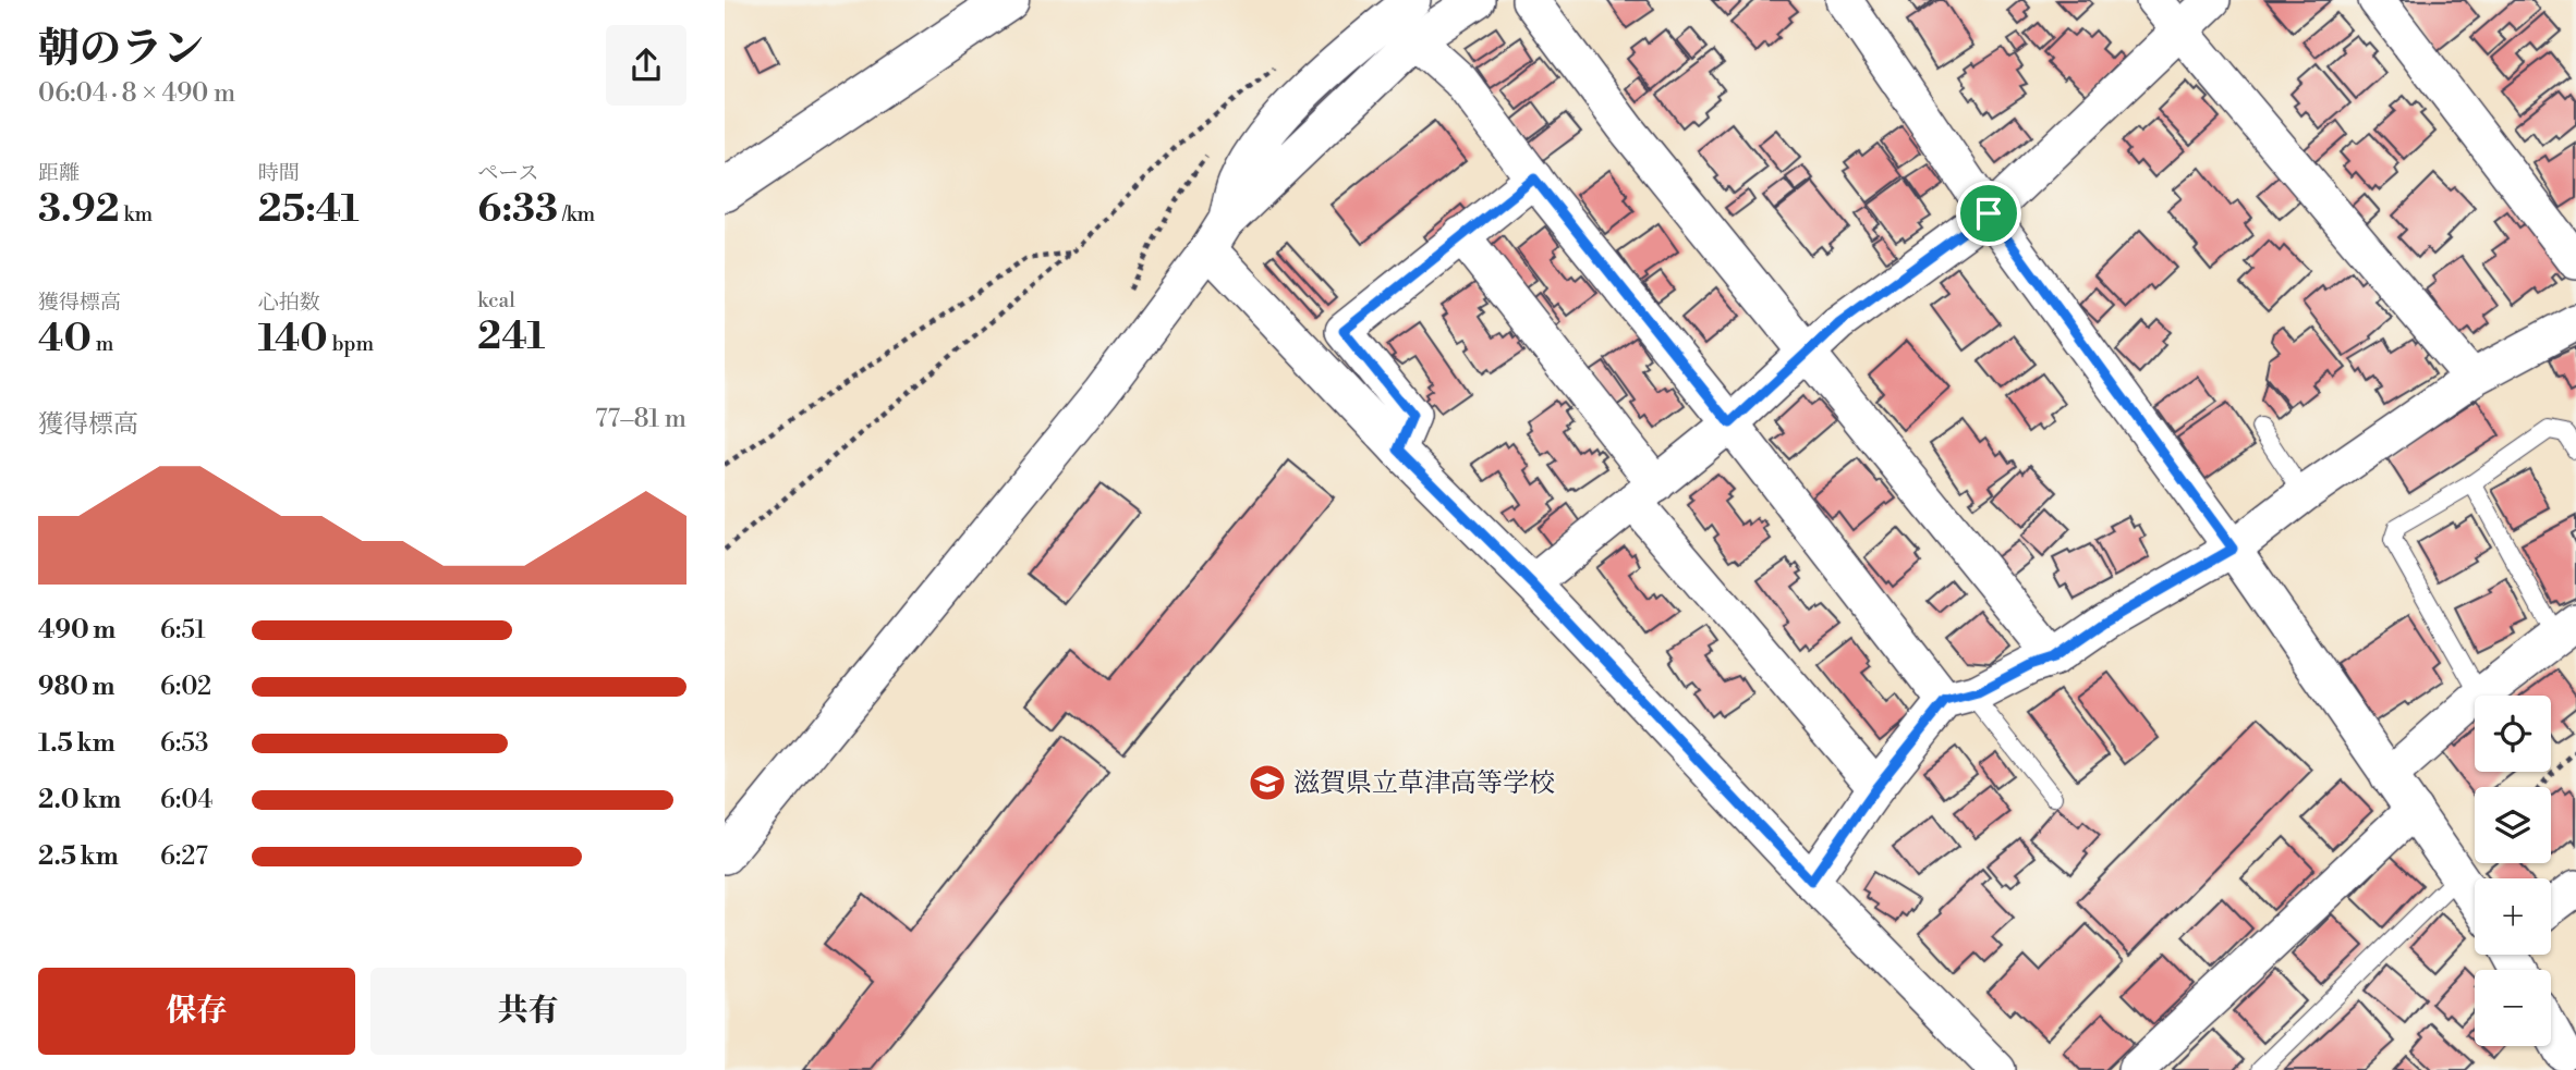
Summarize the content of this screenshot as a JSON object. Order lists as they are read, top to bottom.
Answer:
{
  "places": {
    "school or university": ["滋賀県立草津高等学校"]
  },
  "page": {
    "heading": ["朝のラン", "06:04 · 8 × 490 m"],
    "stats": [
      ["距離", "3.92 km"],
      ["時間", "25:41"],
      ["ペース", "6:33 /km"],
      ["獲得標高", "40 m"],
      ["心拍数", "140 bpm"],
      ["kcal", "241"]
    ],
    "chart": ["獲得標高", "77–81 m"],
    "list": [
      {
        "name": "490 m",
        "note": "6:51"
      },
      {
        "name": "980 m",
        "note": "6:02"
      },
      {
        "name": "1.5 km",
        "note": "6:53"
      },
      {
        "name": "2.0 km",
        "note": "6:04"
      },
      {
        "name": "2.5 km",
        "note": "6:27"
      }
    ],
    "map_buttons": ["+", "−"],
    "buttons": ["保存", "共有"]
  }
}
